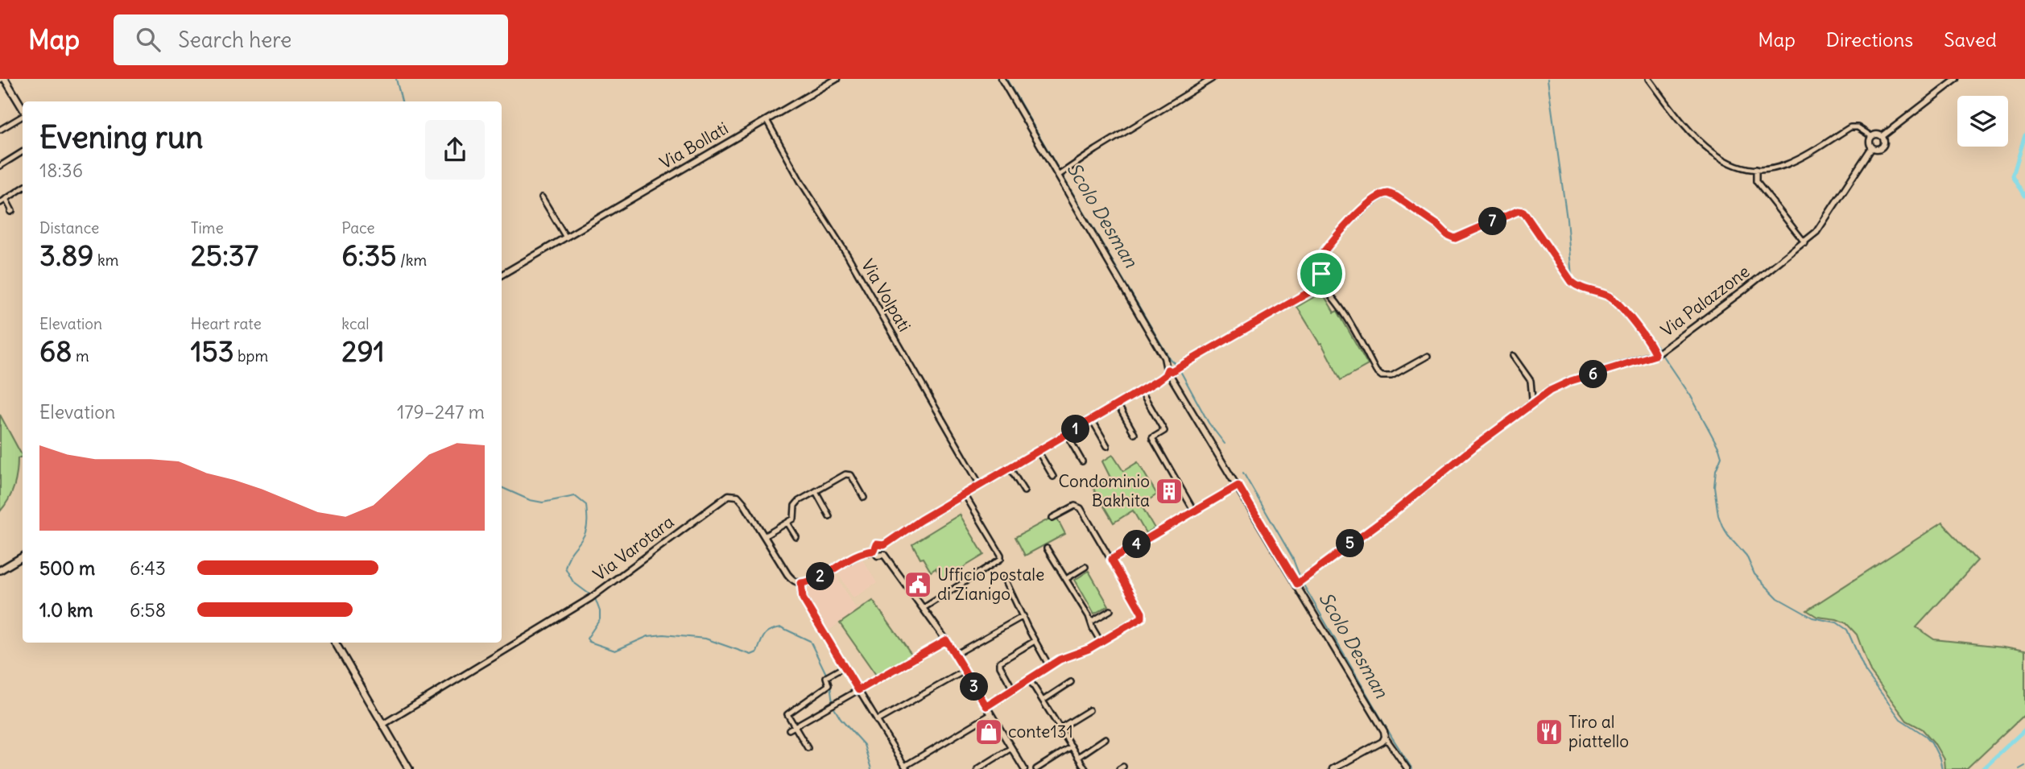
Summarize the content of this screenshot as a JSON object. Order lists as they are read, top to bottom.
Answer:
{
  "streets": {
    "street": [
      "Via Bollati",
      "Via Volpati",
      "Via Palazzone",
      "Via Varotara"
    ]
  },
  "crossings": [
    ["Via Bollati", "Via Volpati"]
  ],
  "water": ["Scolo Desman"],
  "places": {
    "building": ["Condominio Bakhita"],
    "public building": ["Ufficio postale di Zianigo"],
    "shop": ["conte131"],
    "restaurant": ["Tiro al piattello"]
  },
  "page": {
    "header": "Map",
    "search": "Search here",
    "nav": ["Map", "Directions", "Saved"],
    "heading": ["Evening run", "18:36"],
    "stats": [
      ["Distance", "3.89 km"],
      ["Time", "25:37"],
      ["Pace", "6:35 /km"],
      ["Elevation", "68 m"],
      ["Heart rate", "153 bpm"],
      ["kcal", "291"]
    ],
    "pins": [
      "7",
      "6",
      "1",
      "5",
      "4",
      "2",
      "3"
    ],
    "chart": ["Elevation", "179–247 m"],
    "list": [
      {
        "name": "500 m",
        "note": "6:43"
      },
      {
        "name": "1.0 km",
        "note": "6:58"
      }
    ]
  }
}
